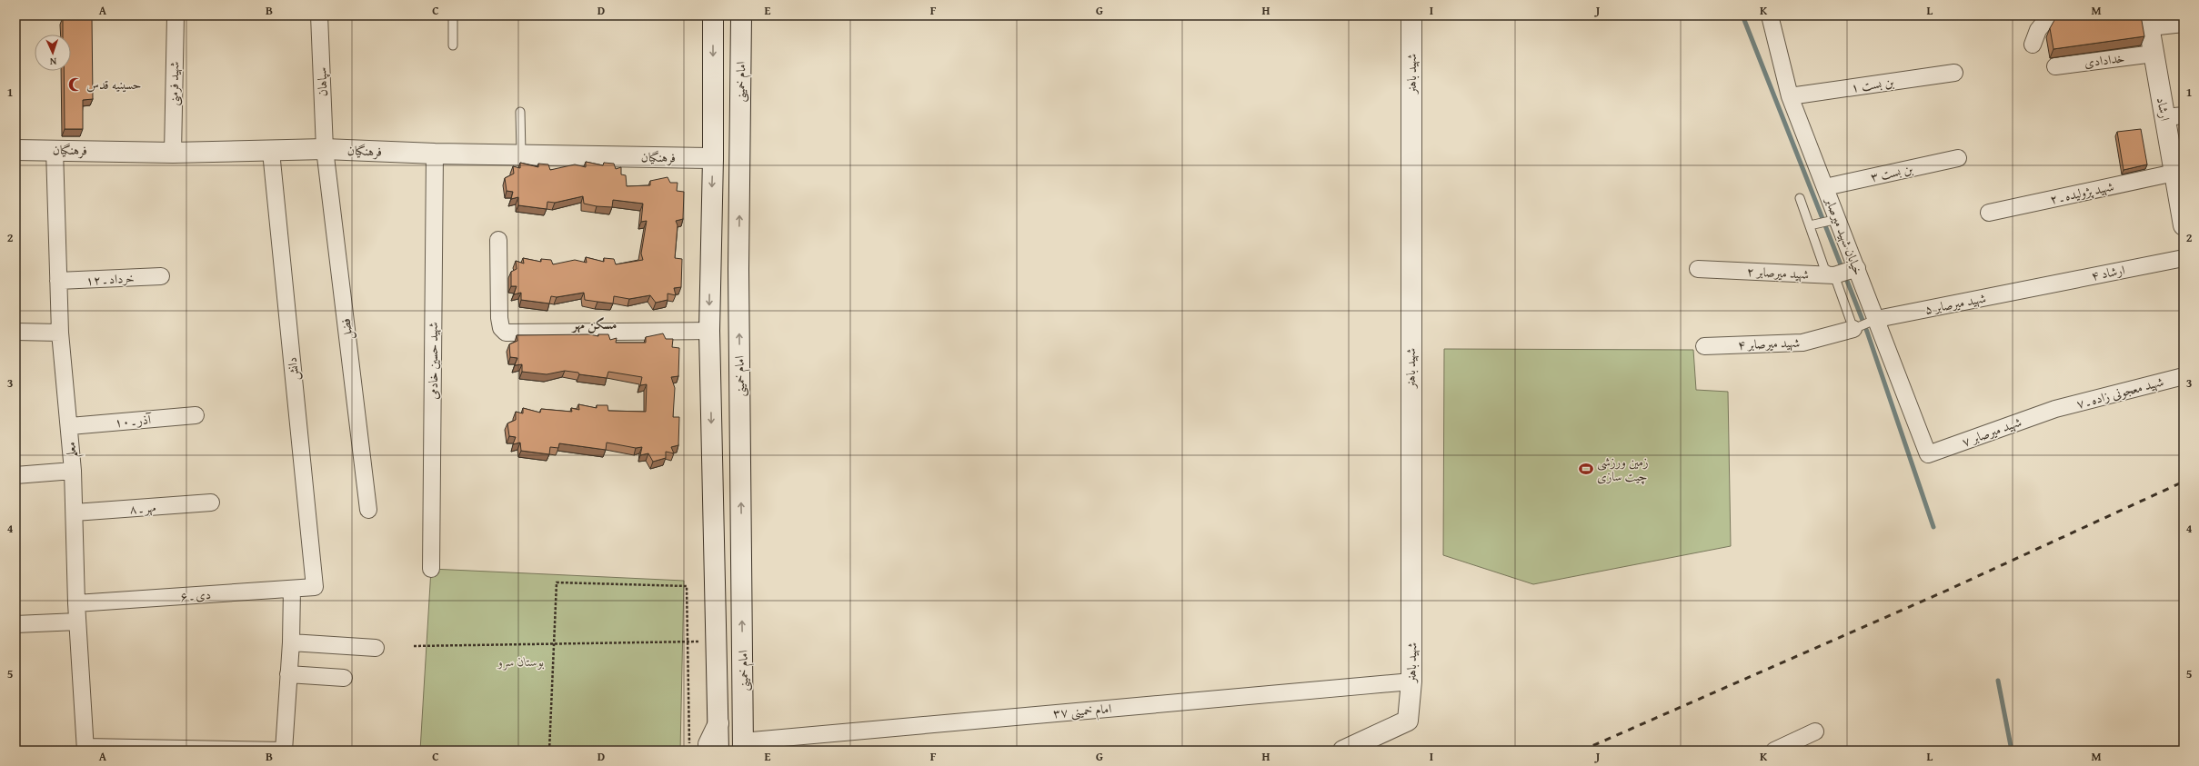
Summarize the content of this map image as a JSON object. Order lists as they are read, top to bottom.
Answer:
{
  "streets": {
    "street": [
      "خدادادی",
      "شهید باهنر",
      "سپاهان",
      "امام خمینی",
      "شهید فرمنی",
      "بن بست ۱",
      "ارشاد",
      "فرهنگیان",
      "بن بست ۳",
      "شهید پژولیده ـ ۲",
      "خیابان شهید میرصابر",
      "شهید میرصابر ۲",
      "ارشاد ۴",
      "خرداد ـ ۱۲",
      "شهید میرصابر ۵",
      "فضل",
      "شهید میرصابر ۴",
      "شهید حسین خادمی",
      "دانش",
      "شهید معجونی زاده ـ ۷",
      "آذر ـ ۱۰",
      "شهید میرصابر ۷",
      "معلم",
      "مهر ـ ۸",
      "دی ـ ۶",
      "امام خمینی ۳۷"
    ]
  },
  "crossings": [
    ["خدادادی", "ارشاد"],
    ["شهید باهنر", "امام خمینی ۳۷"],
    ["سپاهان", "فرهنگیان"],
    ["سپاهان", "فضل"],
    ["امام خمینی", "فرهنگیان"],
    ["امام خمینی", "امام خمینی ۳۷"],
    ["شهید فرمنی", "فرهنگیان"],
    ["بن بست ۱", "خیابان شهید میرصابر"],
    ["ارشاد", "شهید پژولیده ـ ۲"],
    ["فرهنگیان", "فضل"],
    ["فرهنگیان", "شهید حسین خادمی"],
    ["فرهنگیان", "دانش"],
    ["فرهنگیان", "معلم"],
    ["بن بست ۳", "خیابان شهید میرصابر"],
    ["خیابان شهید میرصابر", "شهید میرصابر ۲"],
    ["خیابان شهید میرصابر", "شهید میرصابر ۵"],
    ["خیابان شهید میرصابر", "شهید میرصابر ۷"],
    ["ارشاد ۴", "شهید میرصابر ۵"],
    ["خرداد ـ ۱۲", "معلم"],
    ["دانش", "دی ـ ۶"],
    ["شهید معجونی زاده ـ ۷", "شهید میرصابر ۷"],
    ["آذر ـ ۱۰", "معلم"],
    ["معلم", "مهر ـ ۸"],
    ["معلم", "دی ـ ۶"]
  ],
  "districts": ["مسکن مهر"],
  "parks": ["بوستان سرو"],
  "places": {
    "mosque": ["حسینیه قدس"],
    "sports": ["زمین ورزشی چیت سازی"]
  },
  "north": "bottom",
  "grid": {
    "columns": [
      "A",
      "B",
      "C",
      "D",
      "E",
      "F",
      "G",
      "H",
      "I",
      "J",
      "K",
      "L",
      "M"
    ],
    "rows": [
      "1",
      "2",
      "3",
      "4",
      "5"
    ]
  }
}
